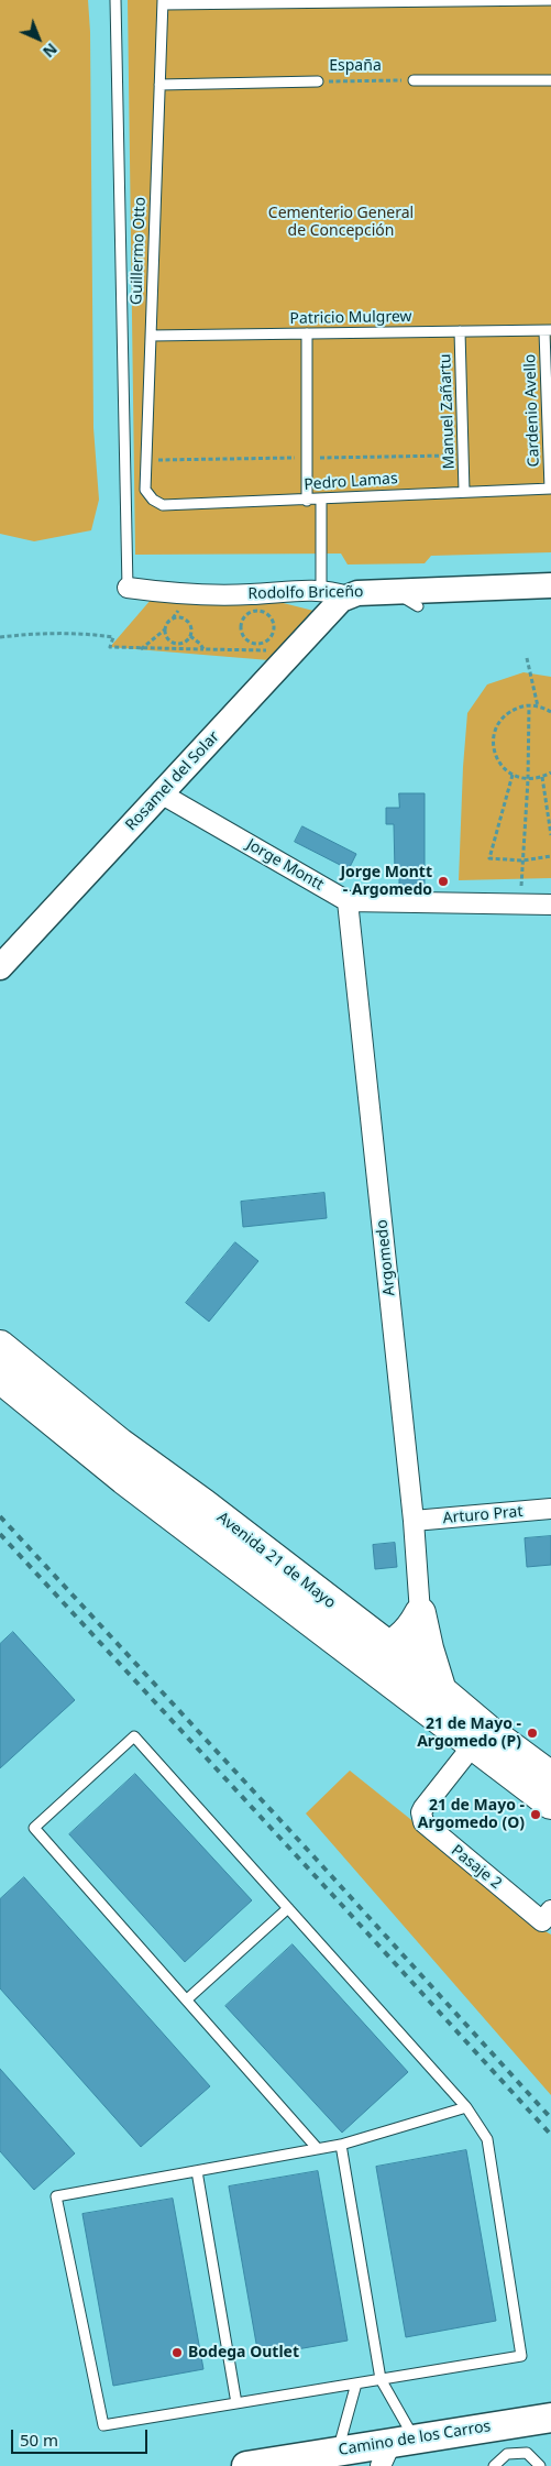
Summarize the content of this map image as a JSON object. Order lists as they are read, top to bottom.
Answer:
{
  "streets": {
    "main road": ["Avenida 21 de Mayo", "Camino de los Carros"],
    "street": [
      "Rodolfo Briceño",
      "Rosamel del Solar",
      "Jorge Montt",
      "Argomedo",
      "Arturo Prat",
      "Pasaje 2"
    ],
    "lane": [
      "España",
      "Guillermo Otto",
      "Patricio Mulgrew",
      "Cardenio Avello",
      "Manuel Zañartu",
      "Pedro Lamas"
    ]
  },
  "crossings": [
    ["España", "Guillermo Otto"],
    ["Guillermo Otto", "Patricio Mulgrew"],
    ["Guillermo Otto", "Pedro Lamas"],
    ["Patricio Mulgrew", "Cardenio Avello"],
    ["Patricio Mulgrew", "Manuel Zañartu"],
    ["Cardenio Avello", "Pedro Lamas"],
    ["Manuel Zañartu", "Pedro Lamas"],
    ["Rodolfo Briceño", "Rosamel del Solar"],
    ["Rosamel del Solar", "Jorge Montt"],
    ["Jorge Montt", "Argomedo"],
    ["Argomedo", "Arturo Prat"],
    ["Avenida 21 de Mayo", "Pasaje 2"]
  ],
  "parks": ["Cementerio General de Concepción"],
  "places": [
    "Jorge Montt - Argomedo",
    "21 de Mayo - Argomedo (P)",
    "21 de Mayo - Argomedo (O)",
    "Bodega Outlet"
  ],
  "scale_bar": "50 m",
  "north": "bottom right"
}
